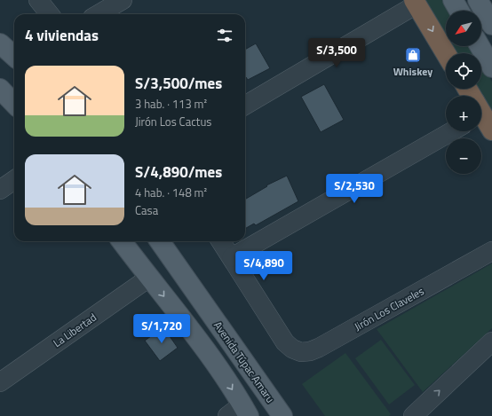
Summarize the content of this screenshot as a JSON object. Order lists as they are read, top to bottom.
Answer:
{
  "streets": {
    "main road": ["Avenida Túpac Amaru"],
    "street": ["Jirón Los Claveles", "La Libertad"]
  },
  "places": {
    "shop": ["Whiskey"]
  },
  "north": "bottom left",
  "page": {
    "map_buttons": ["+", "−"],
    "heading": "4 viviendas",
    "price": [
      "S/3,500",
      "S/2,530",
      "S/4,890",
      "S/1,720"
    ],
    "list": [
      {
        "name": "S/3,500/mes",
        "note": "3 hab. · 113 m² · Jirón Los Cactus"
      },
      {
        "name": "S/4,890/mes",
        "note": "4 hab. · 148 m² · Casa"
      }
    ]
  }
}
